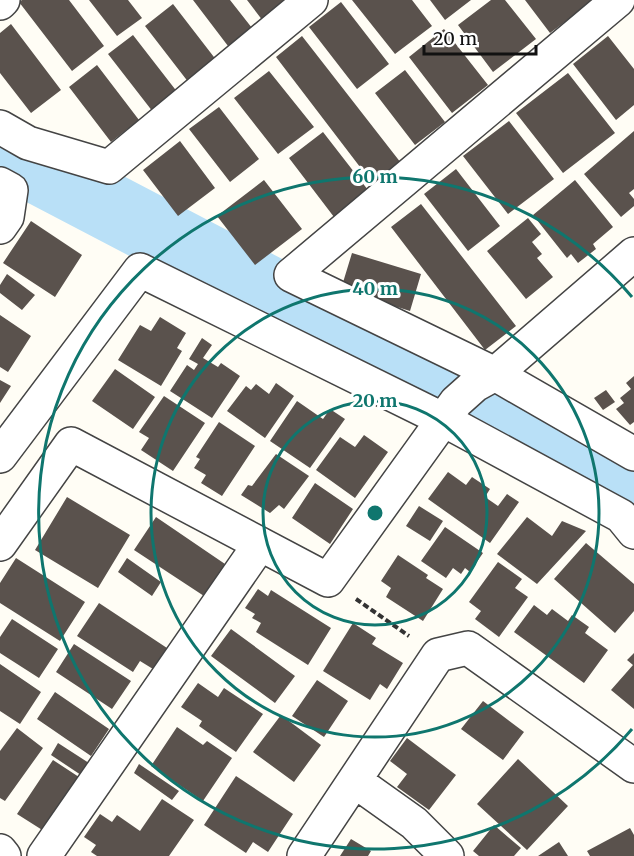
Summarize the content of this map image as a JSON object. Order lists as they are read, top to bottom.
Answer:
{
  "scale_bar": "20 m",
  "rings": ["60 m", "40 m", "20 m"]
}
